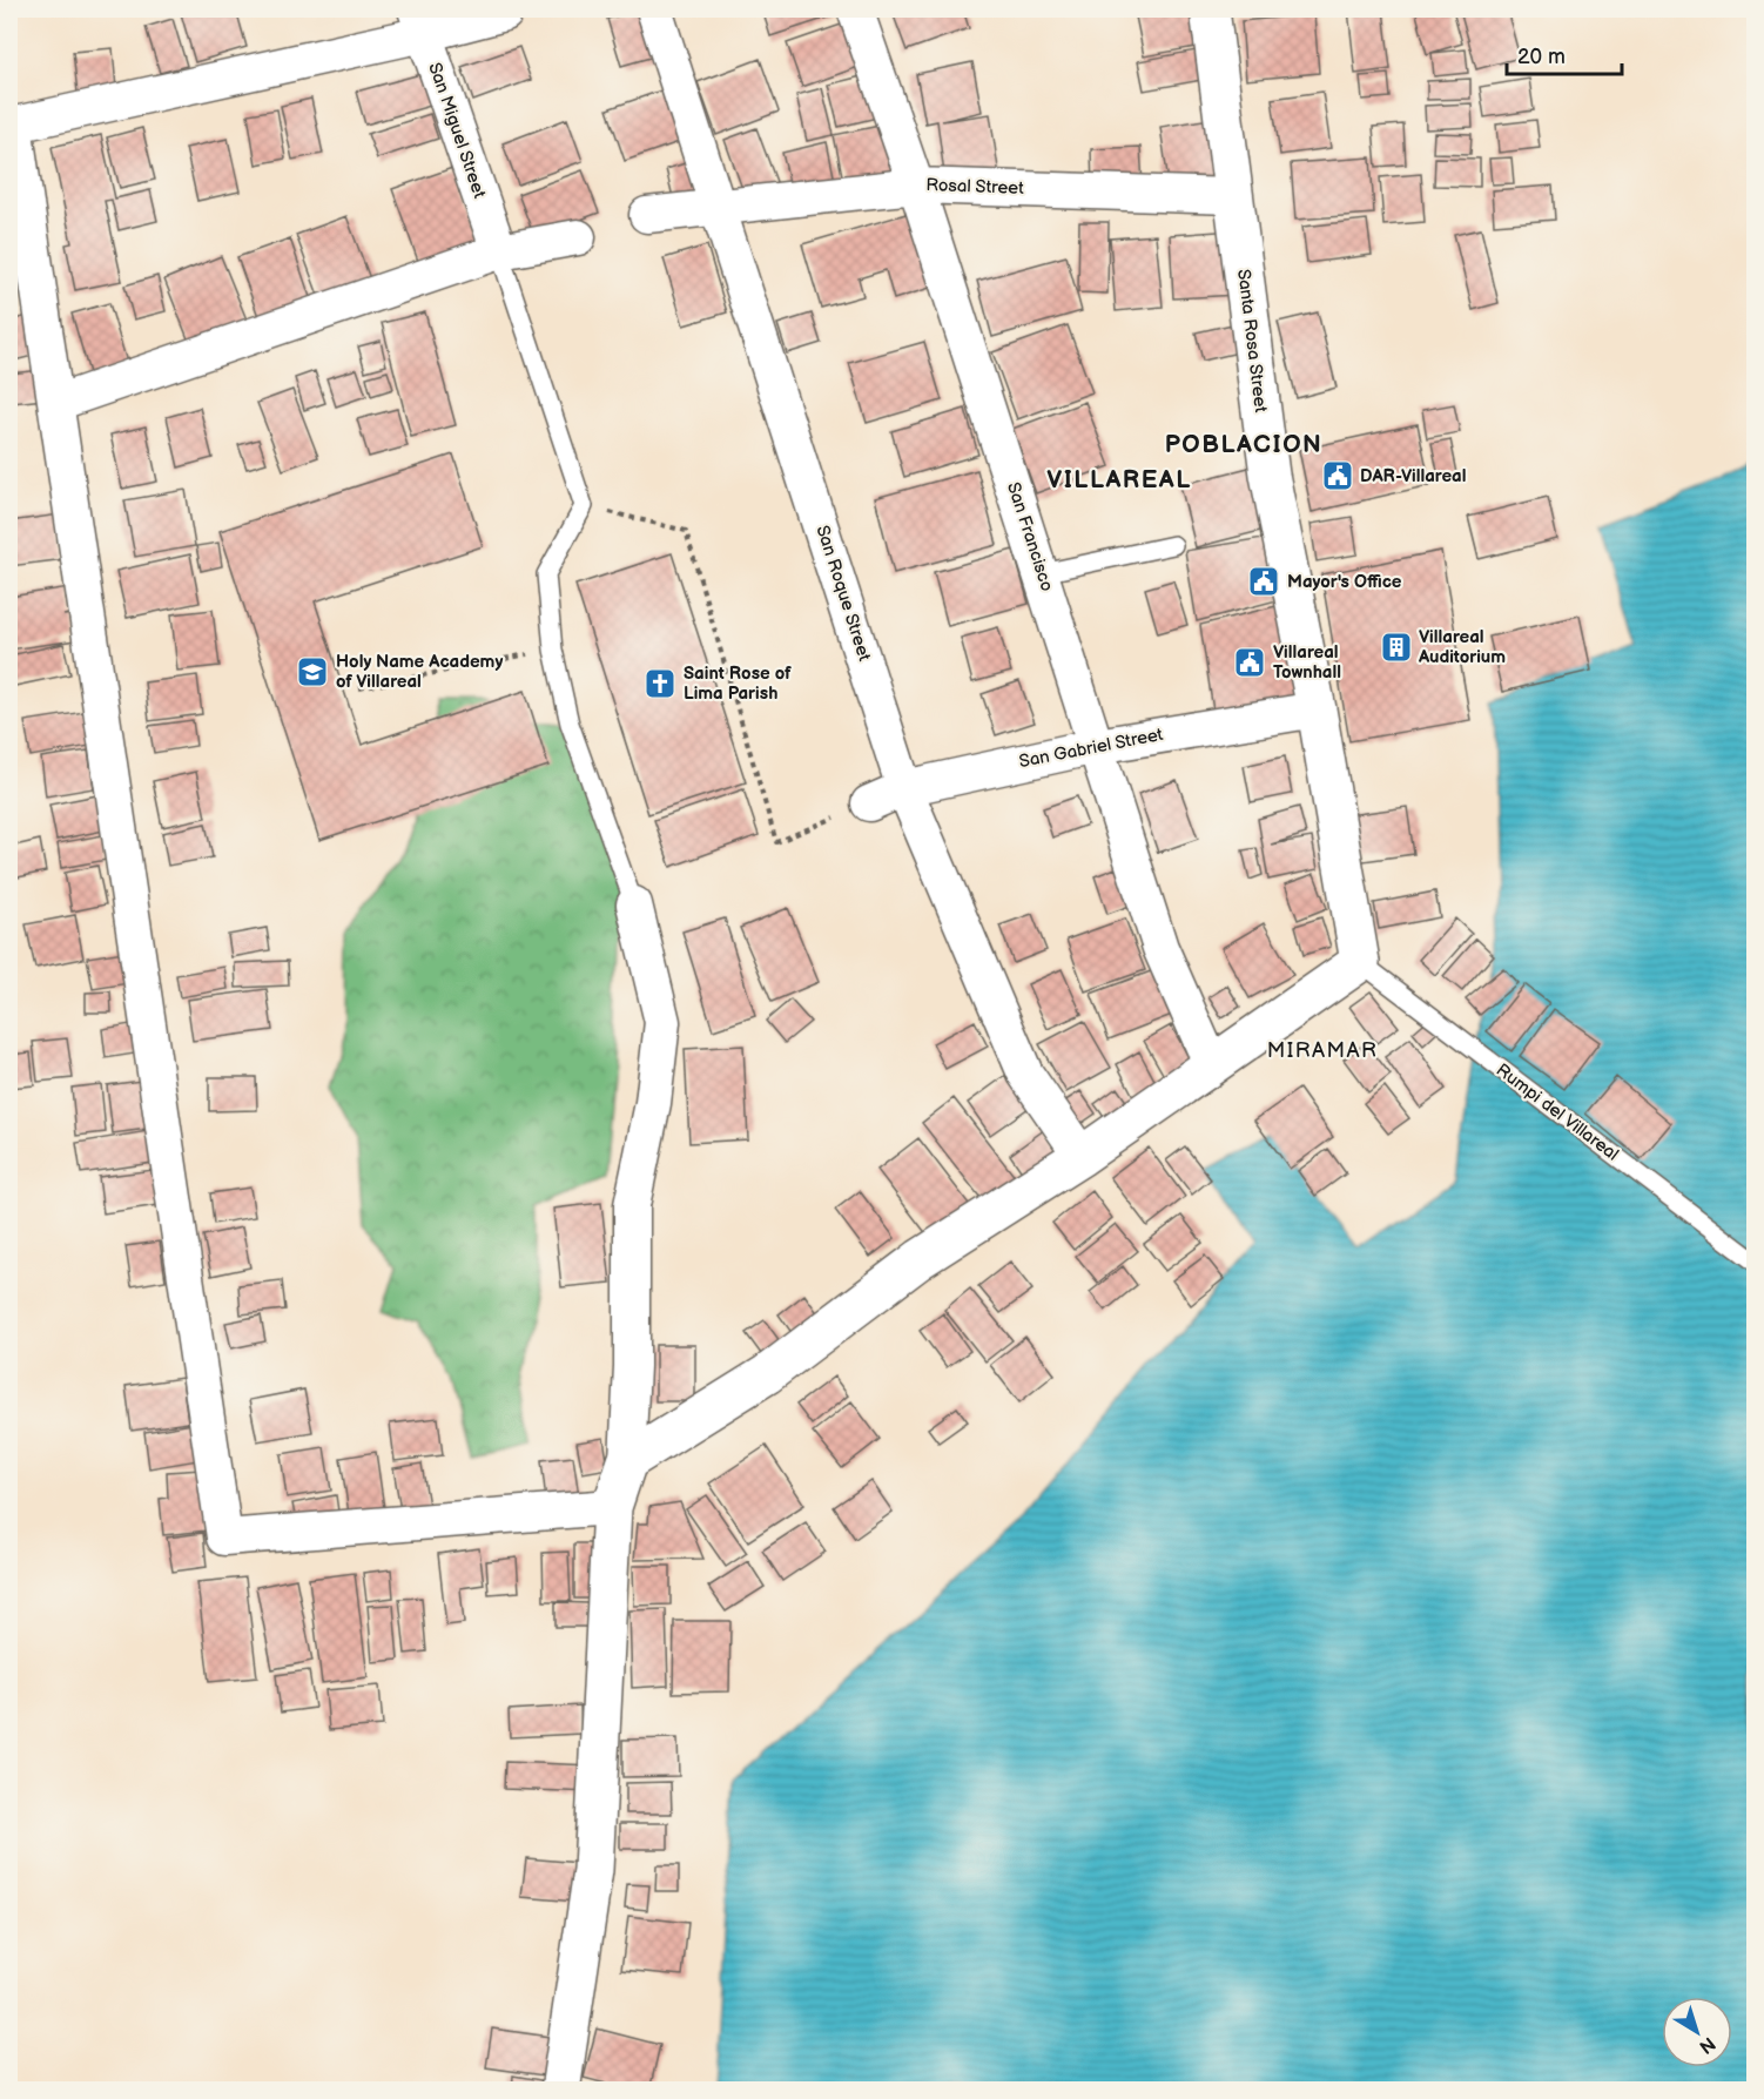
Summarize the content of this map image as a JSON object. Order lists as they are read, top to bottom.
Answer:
{
  "streets": {
    "street": [
      "San Miguel Street",
      "Rosal Street",
      "Santa Rosa Street",
      "San Francisco",
      "San Roque Street",
      "San Gabriel Street"
    ],
    "lane": ["Rumpi del Villareal"]
  },
  "crossings": [
    ["Rosal Street", "Santa Rosa Street"],
    ["Rosal Street", "San Francisco"],
    ["Rosal Street", "San Roque Street"],
    ["Santa Rosa Street", "San Gabriel Street"],
    ["Santa Rosa Street", "Rumpi del Villareal"],
    ["San Francisco", "San Gabriel Street"],
    ["San Roque Street", "San Gabriel Street"]
  ],
  "districts": ["POBLACION", "VILLAREAL", "MIRAMAR"],
  "places": {
    "public building": ["DAR-Villareal", "Mayor's Office", "Villareal Townhall"],
    "building": ["Villareal Auditorium"],
    "school or university": ["Holy Name Academy of Villareal"],
    "church": ["Saint Rose of Lima Parish"]
  },
  "scale_bar": "20 m",
  "north": "bottom right"
}
